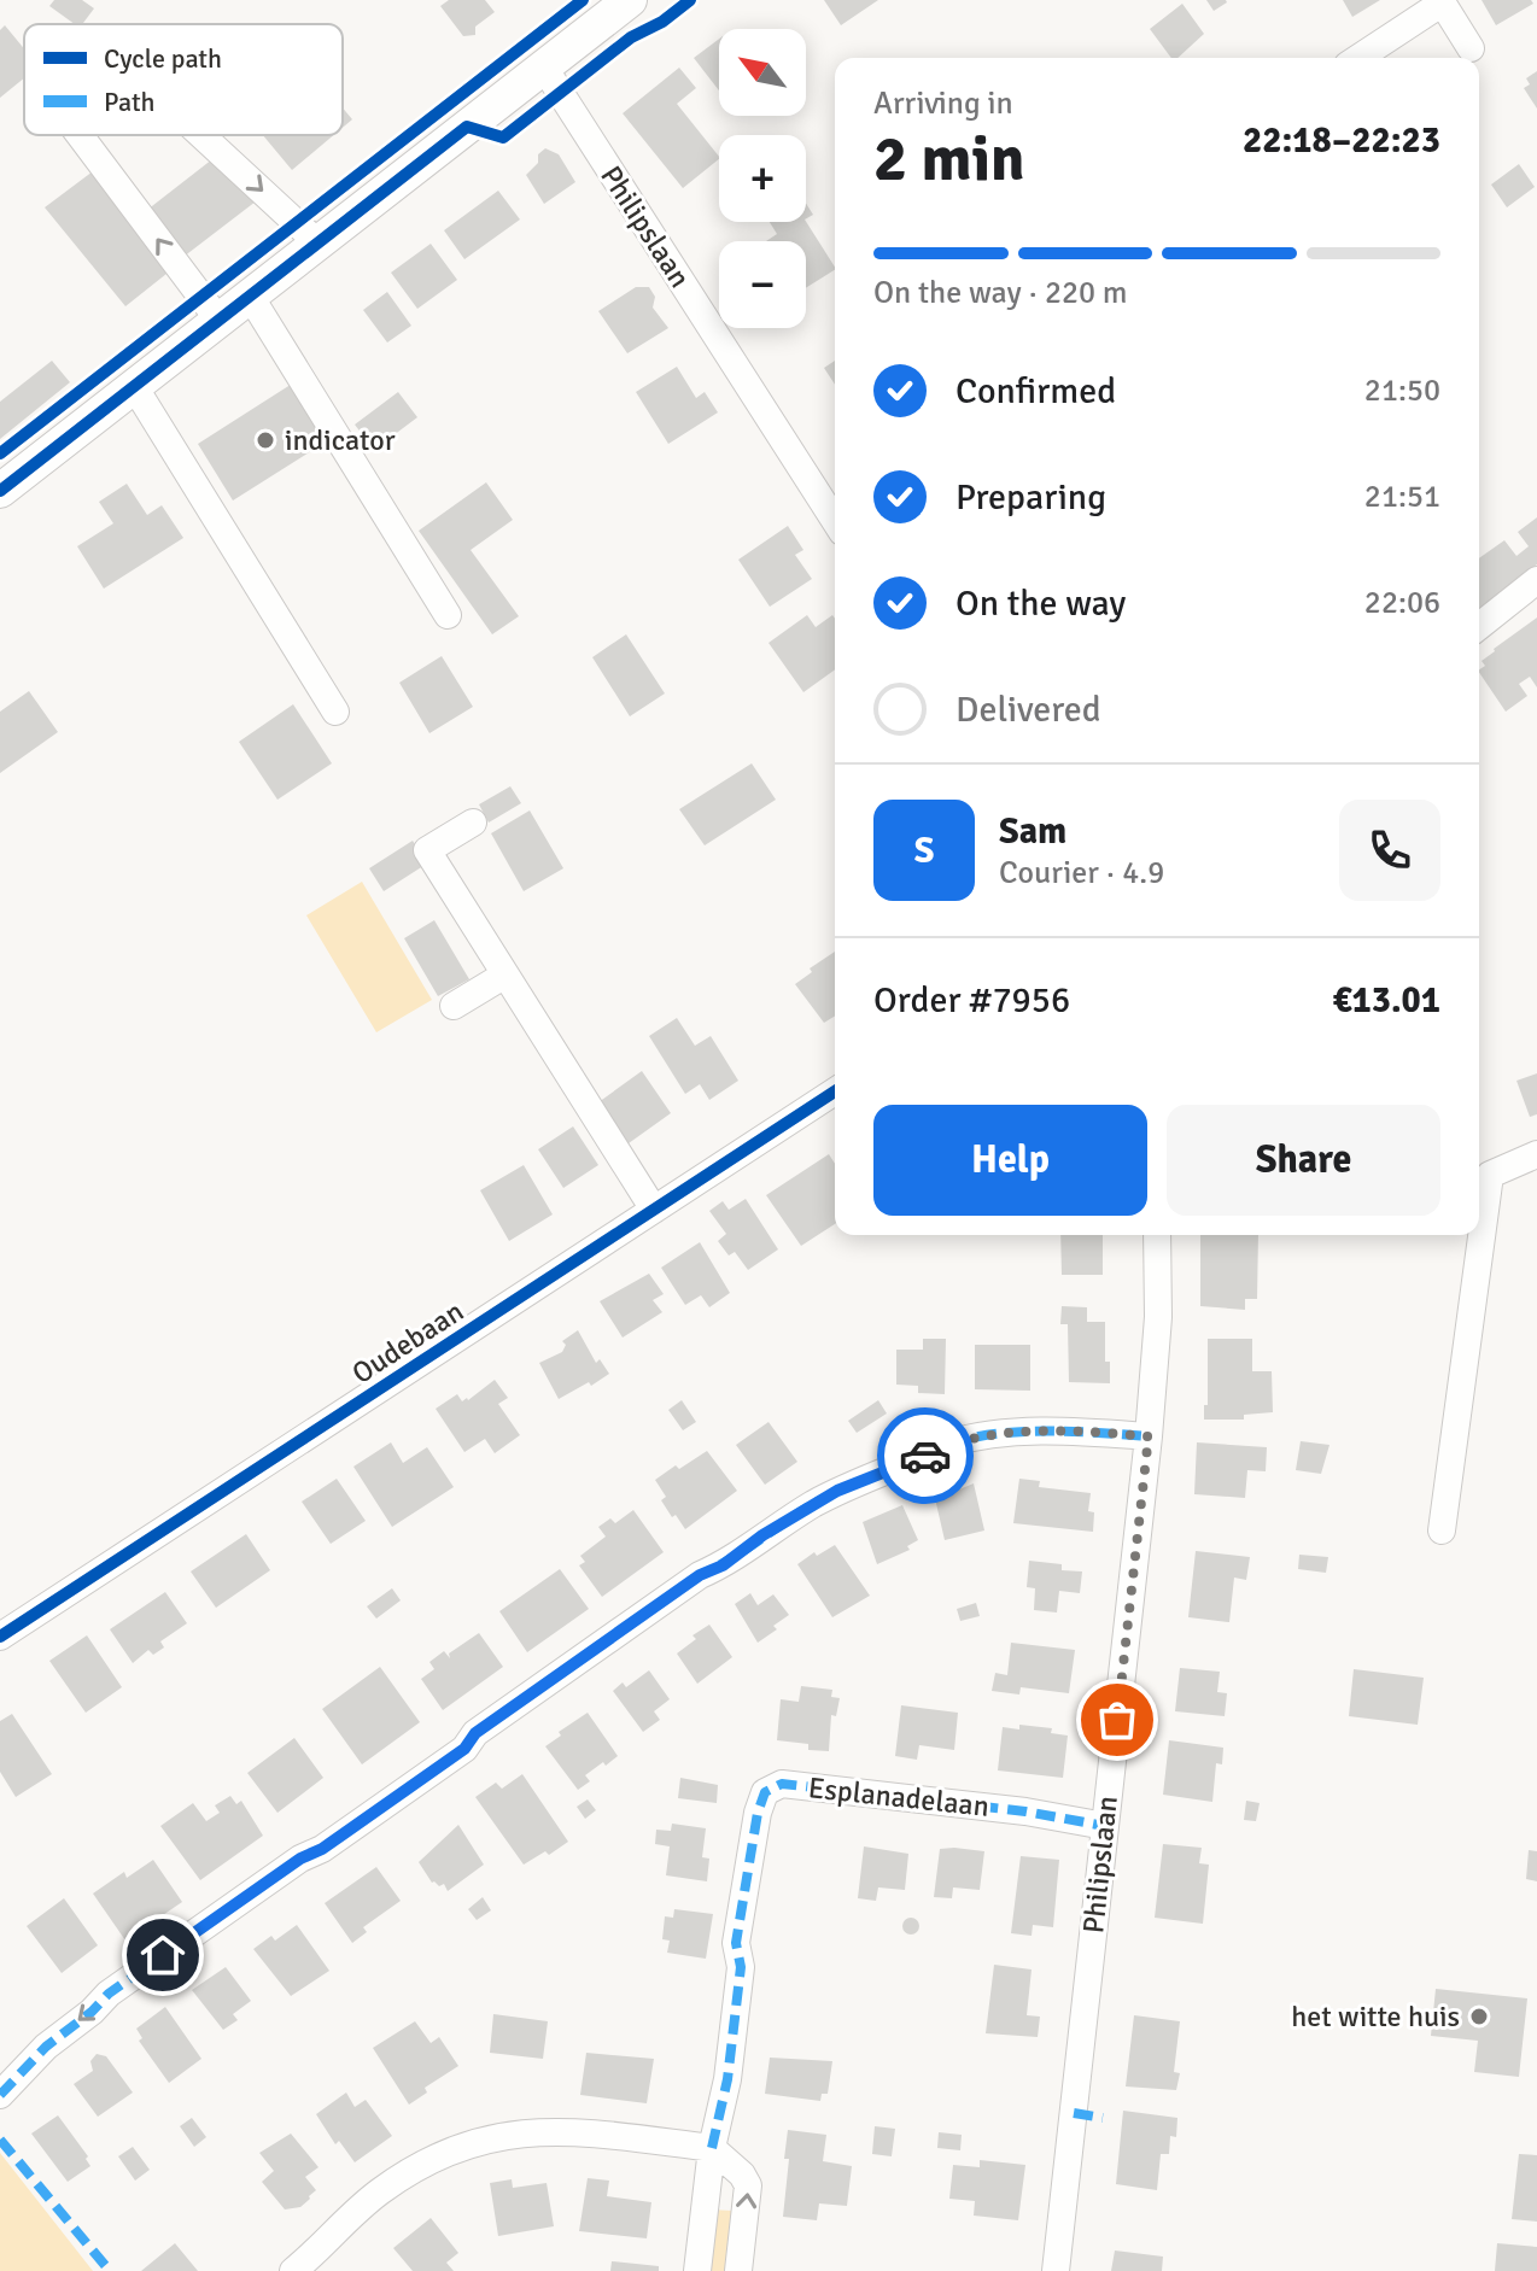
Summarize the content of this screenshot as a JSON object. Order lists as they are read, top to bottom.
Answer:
{
  "streets": {
    "street": ["Philipslaan", "Oudebaan", "Esplanadelaan"]
  },
  "crossings": [
    ["Philipslaan", "Esplanadelaan"]
  ],
  "places": ["indicator", "het witte huis"],
  "legend": ["Cycle path", "Path"],
  "north": "top left",
  "page": {
    "map_buttons": ["+", "−"],
    "heading": ["2 min", "Arriving in", "22:18–22:23"],
    "panel": [
      "Sam",
      "Courier · 4.9",
      "Order #7956",
      "€13.01"
    ],
    "bar": "On the way · 220 m",
    "list": [
      ["Confirmed", "21:50"],
      ["Preparing", "21:51"],
      ["On the way", "22:06"],
      "Delivered"
    ],
    "round": "S",
    "buttons": ["Help", "Share"]
  }
}
